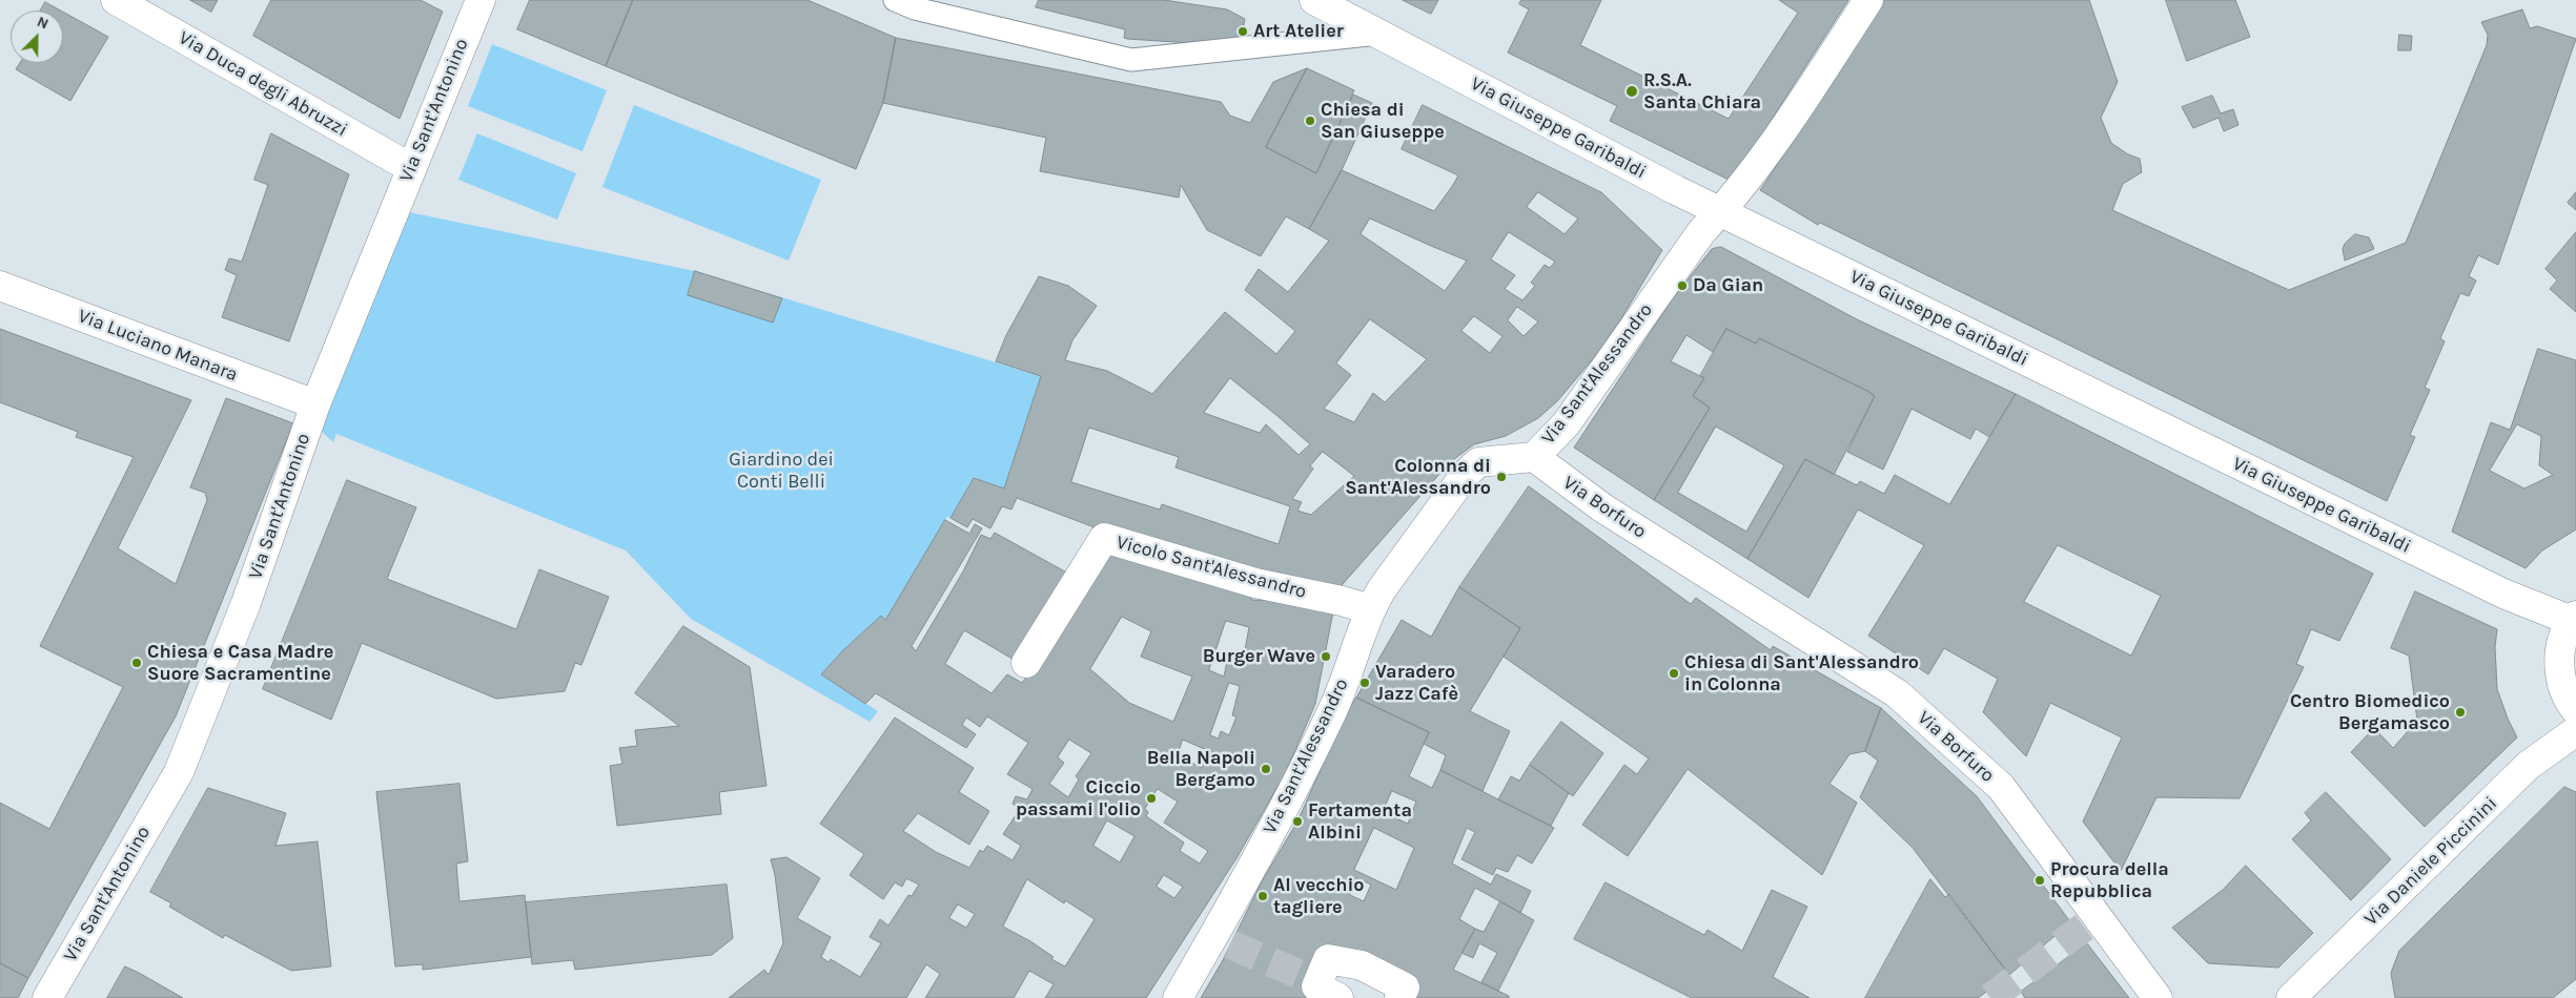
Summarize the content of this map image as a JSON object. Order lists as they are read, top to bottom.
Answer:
{
  "streets": {
    "street": [
      "Via Duca degli Abruzzi",
      "Via Sant'Antonino",
      "Via Giuseppe Garibaldi",
      "Via Luciano Manara",
      "Via Sant'Alessandro",
      "Via Borfuro",
      "Vicolo Sant'Alessandro",
      "Via Daniele Piccinini"
    ]
  },
  "crossings": [
    ["Via Duca degli Abruzzi", "Via Sant'Antonino"],
    ["Via Sant'Antonino", "Via Luciano Manara"],
    ["Via Giuseppe Garibaldi", "Via Sant'Alessandro"],
    ["Via Sant'Alessandro", "Via Borfuro"],
    ["Via Sant'Alessandro", "Vicolo Sant'Alessandro"]
  ],
  "parks": ["Giardino dei Conti Belli"],
  "places": [
    "Art Atelier",
    "R.S.A. Santa Chiara",
    "Chiesa di San Giuseppe",
    "Da Gian",
    "Colonna di Sant'Alessandro",
    "Burger Wave",
    "Chiesa e Casa Madre Suore Sacramentine",
    "Chiesa di Sant'Alessandro in Colonna",
    "Varadero Jazz Cafè",
    "Centro Biomedico Bergamasco",
    "Bella Napoli Bergamo",
    "Ciccio passami l'olio",
    "Fertamenta Albini",
    "Procura della Repubblica",
    "Al vecchio tagliere"
  ],
  "north": "top right"
}
